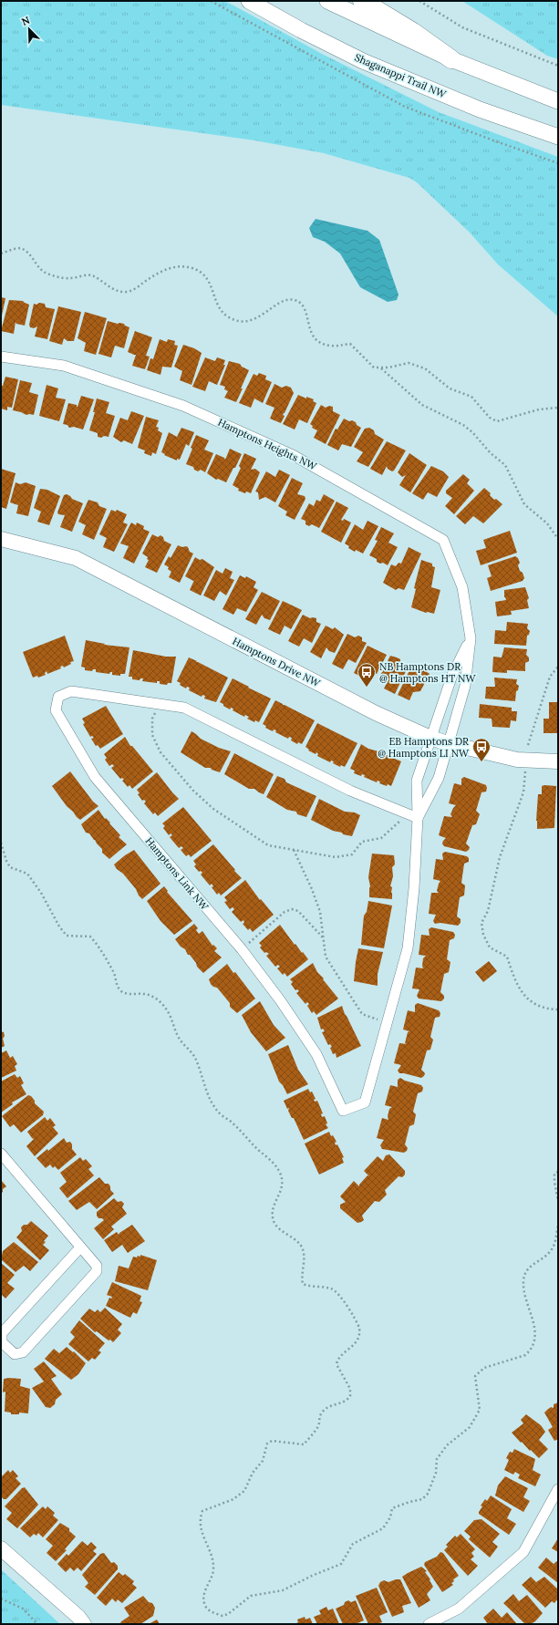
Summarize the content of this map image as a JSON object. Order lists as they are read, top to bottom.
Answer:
{
  "streets": {
    "main road": ["Shaganappi Trail NW"],
    "street": ["Hamptons Heights NW", "Hamptons Drive NW", "Hamptons Link NW"]
  },
  "crossings": [
    ["Hamptons Heights NW", "Hamptons Drive NW"],
    ["Hamptons Heights NW", "Hamptons Link NW"],
    ["Hamptons Drive NW", "Hamptons Link NW"]
  ],
  "places": {
    "bus stop": ["NB Hamptons DR @ Hamptons HT NW", "EB Hamptons DR @ Hamptons LI NW"]
  },
  "north": "top left"
}
